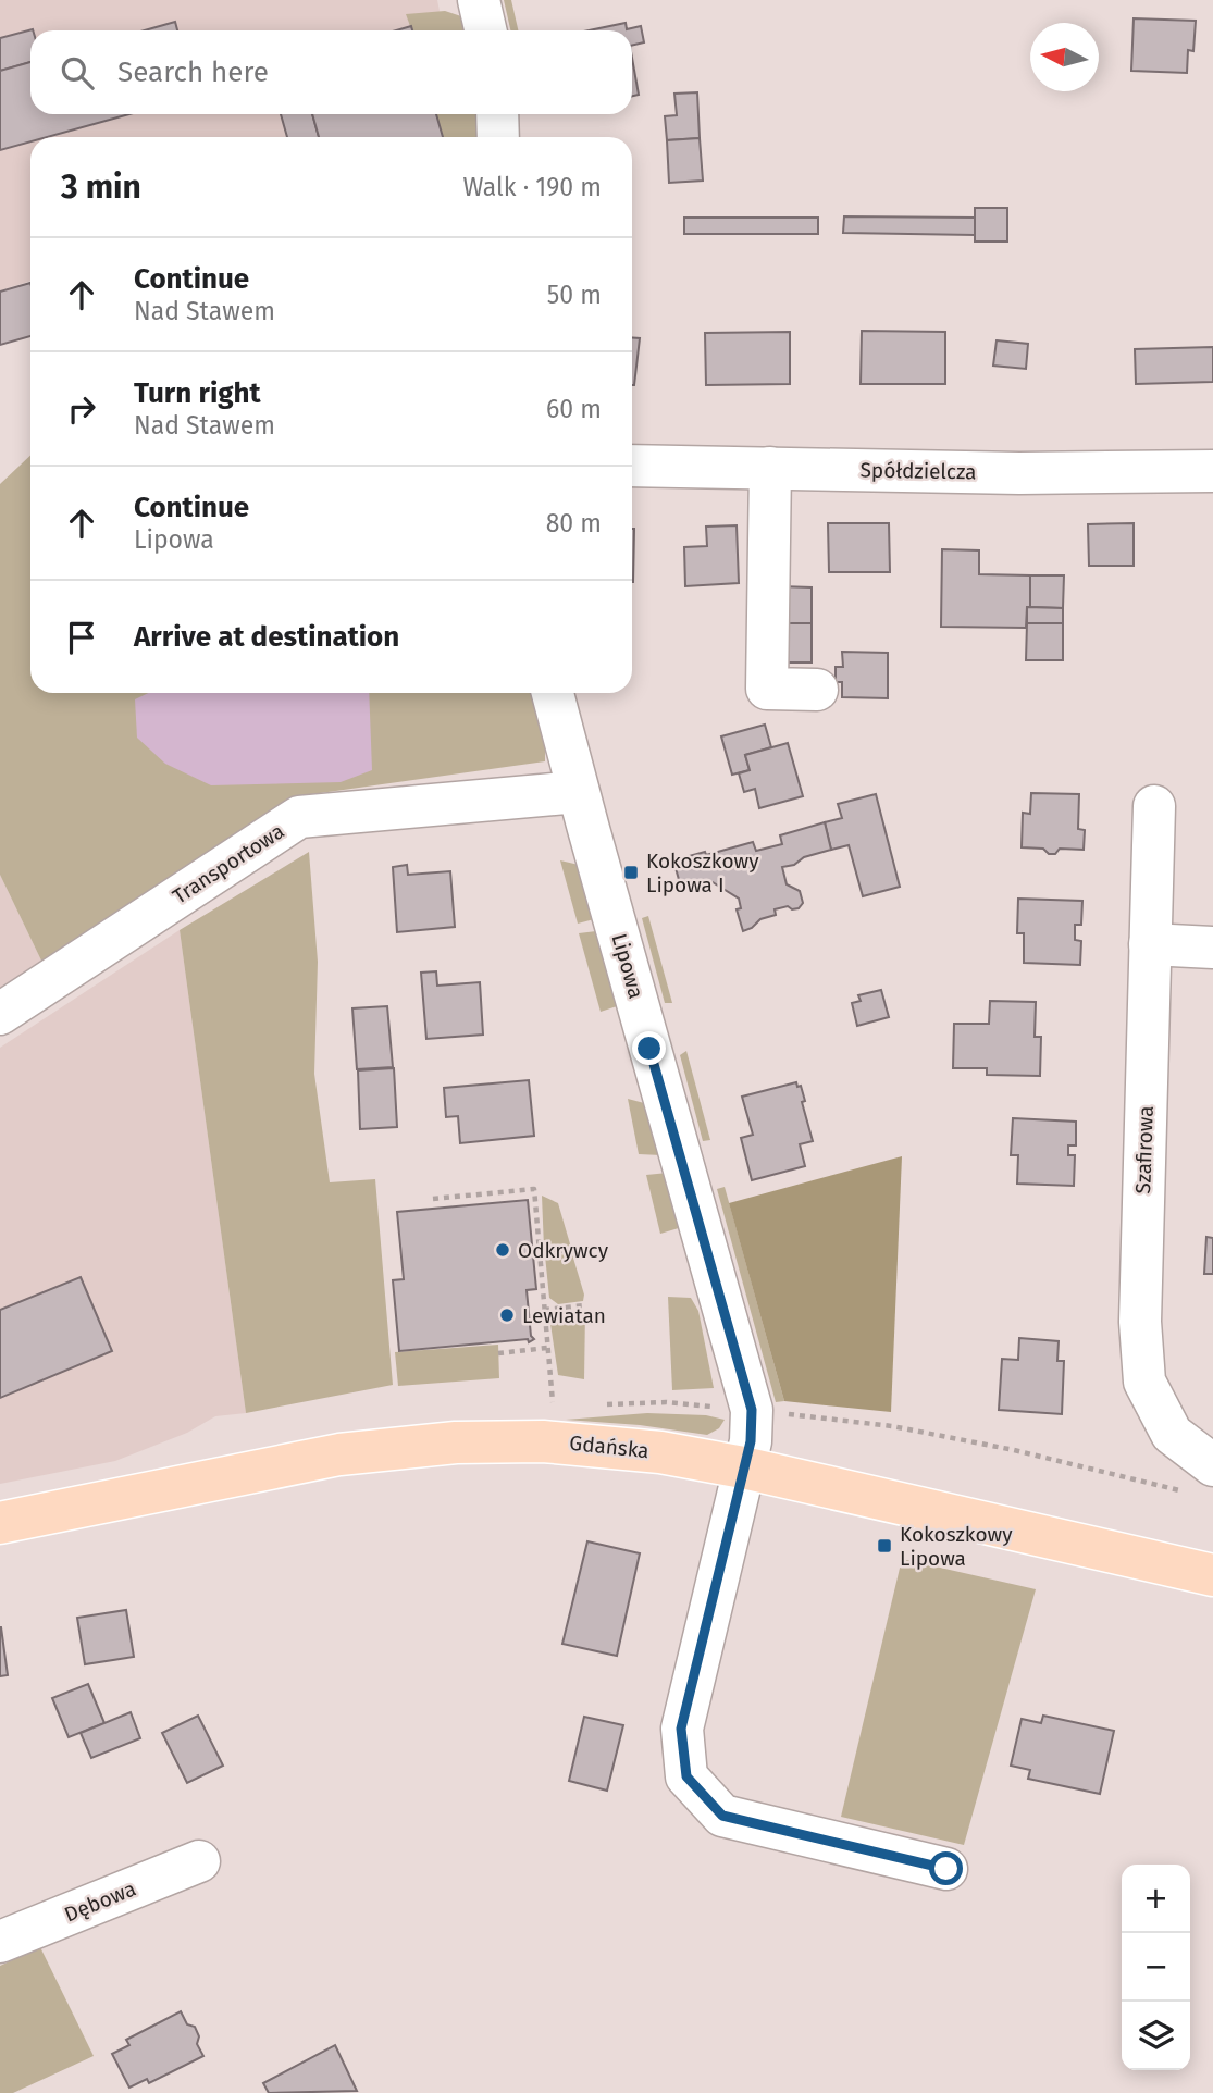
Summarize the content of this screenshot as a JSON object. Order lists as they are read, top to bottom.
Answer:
{
  "streets": {
    "main road": ["Gdańska"],
    "street": [
      "Spółdzielcza",
      "Transportowa",
      "Lipowa",
      "Szafirowa",
      "Dębowa"
    ]
  },
  "crossings": [
    ["Transportowa", "Lipowa"],
    ["Lipowa", "Gdańska"]
  ],
  "places": {
    "transit": ["Kokoszkowy Lipowa I", "Kokoszkowy Lipowa"],
    "other": ["Odkrywcy", "Lewiatan"]
  },
  "north": "left",
  "page": {
    "search": "Search here",
    "heading": ["3 min", "Walk · 190 m"],
    "list": [
      ["Continue", "Nad Stawem", "50 m"],
      ["Turn right", "Nad Stawem", "60 m"],
      ["Continue", "Lipowa", "80 m"],
      "Arrive at destination"
    ],
    "map_buttons": ["+", "−"]
  }
}
